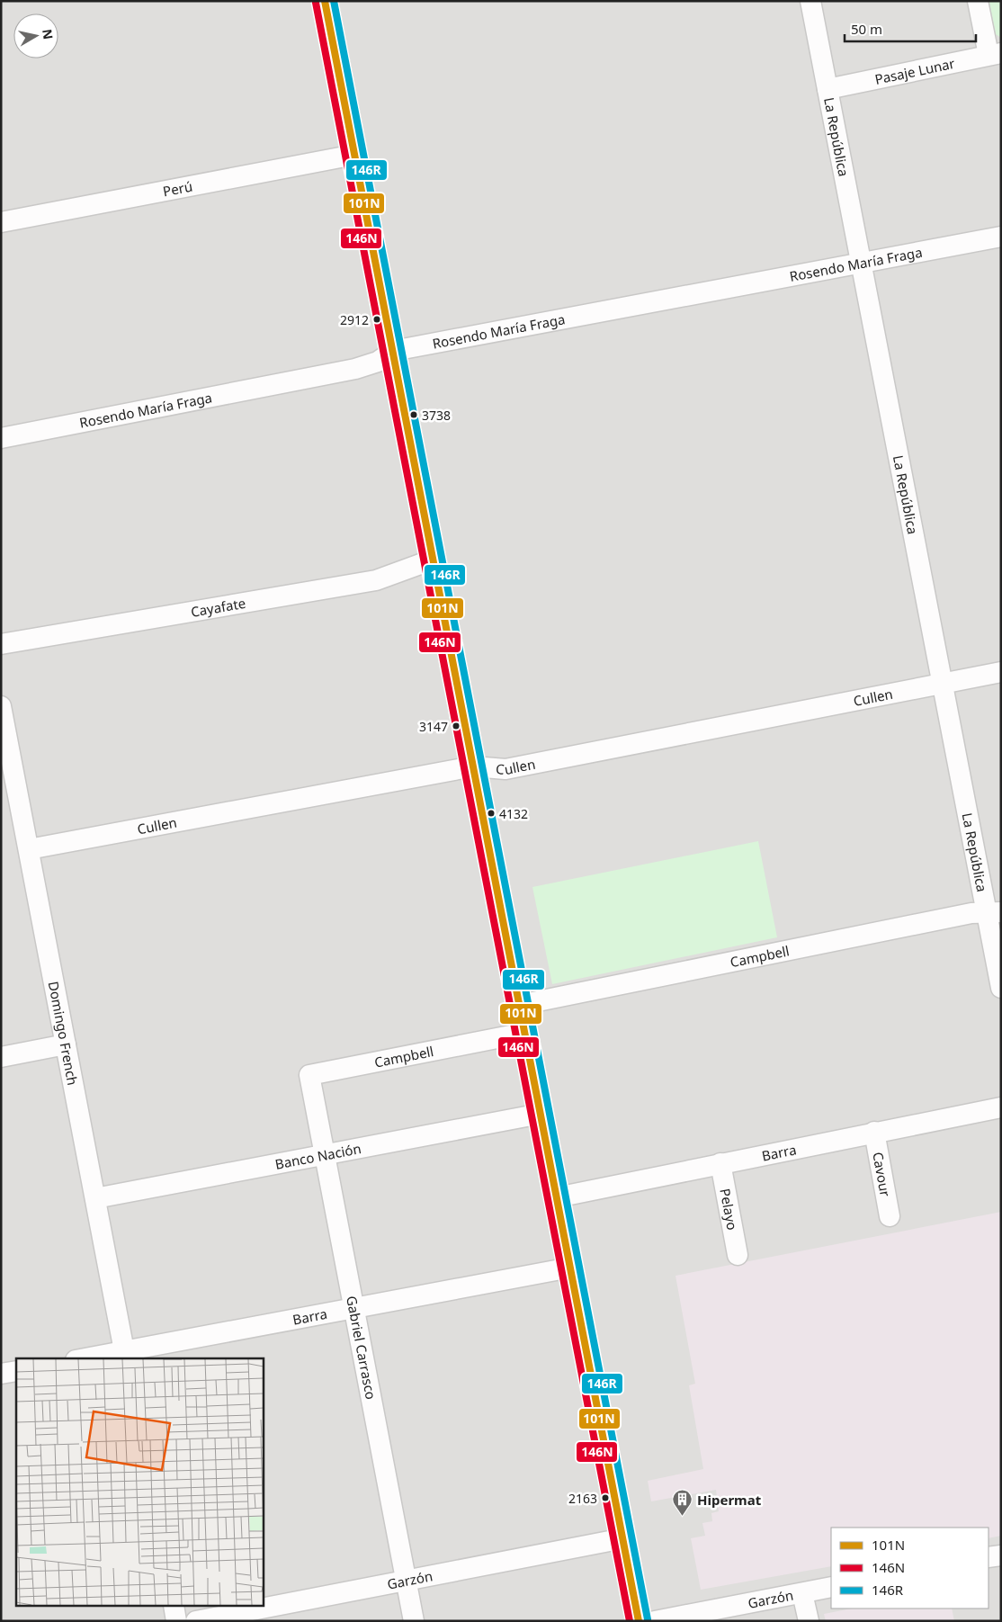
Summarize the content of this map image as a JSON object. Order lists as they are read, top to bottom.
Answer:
{
  "streets": {
    "street": [
      "Pasaje Lunar",
      "La República",
      "Perú",
      "Rosendo María Fraga",
      "Cayafate",
      "Cullen",
      "Campbell",
      "Domingo French",
      "Barra",
      "Banco Nación",
      "Cavour",
      "Pelayo",
      "Gabriel Carrasco",
      "Garzón"
    ]
  },
  "crossings": [
    ["Pasaje Lunar", "La República"],
    ["La República", "Rosendo María Fraga"],
    ["La República", "Cullen"],
    ["La República", "Campbell"],
    ["Cullen", "Domingo French"],
    ["Campbell", "Gabriel Carrasco"],
    ["Domingo French", "Barra"],
    ["Domingo French", "Banco Nación"],
    ["Barra", "Cavour"],
    ["Barra", "Pelayo"],
    ["Barra", "Gabriel Carrasco"],
    ["Banco Nación", "Gabriel Carrasco"],
    ["Gabriel Carrasco", "Garzón"]
  ],
  "places": {
    "other": [
      "2912",
      "3738",
      "3147",
      "4132",
      "2163"
    ],
    "building": ["Hipermat"]
  },
  "lines": ["transit line 101N", "transit line 146R", "transit line 146N"],
  "legend": ["101N", "146N", "146R"],
  "scale_bar": "50 m",
  "north": "right"
}
